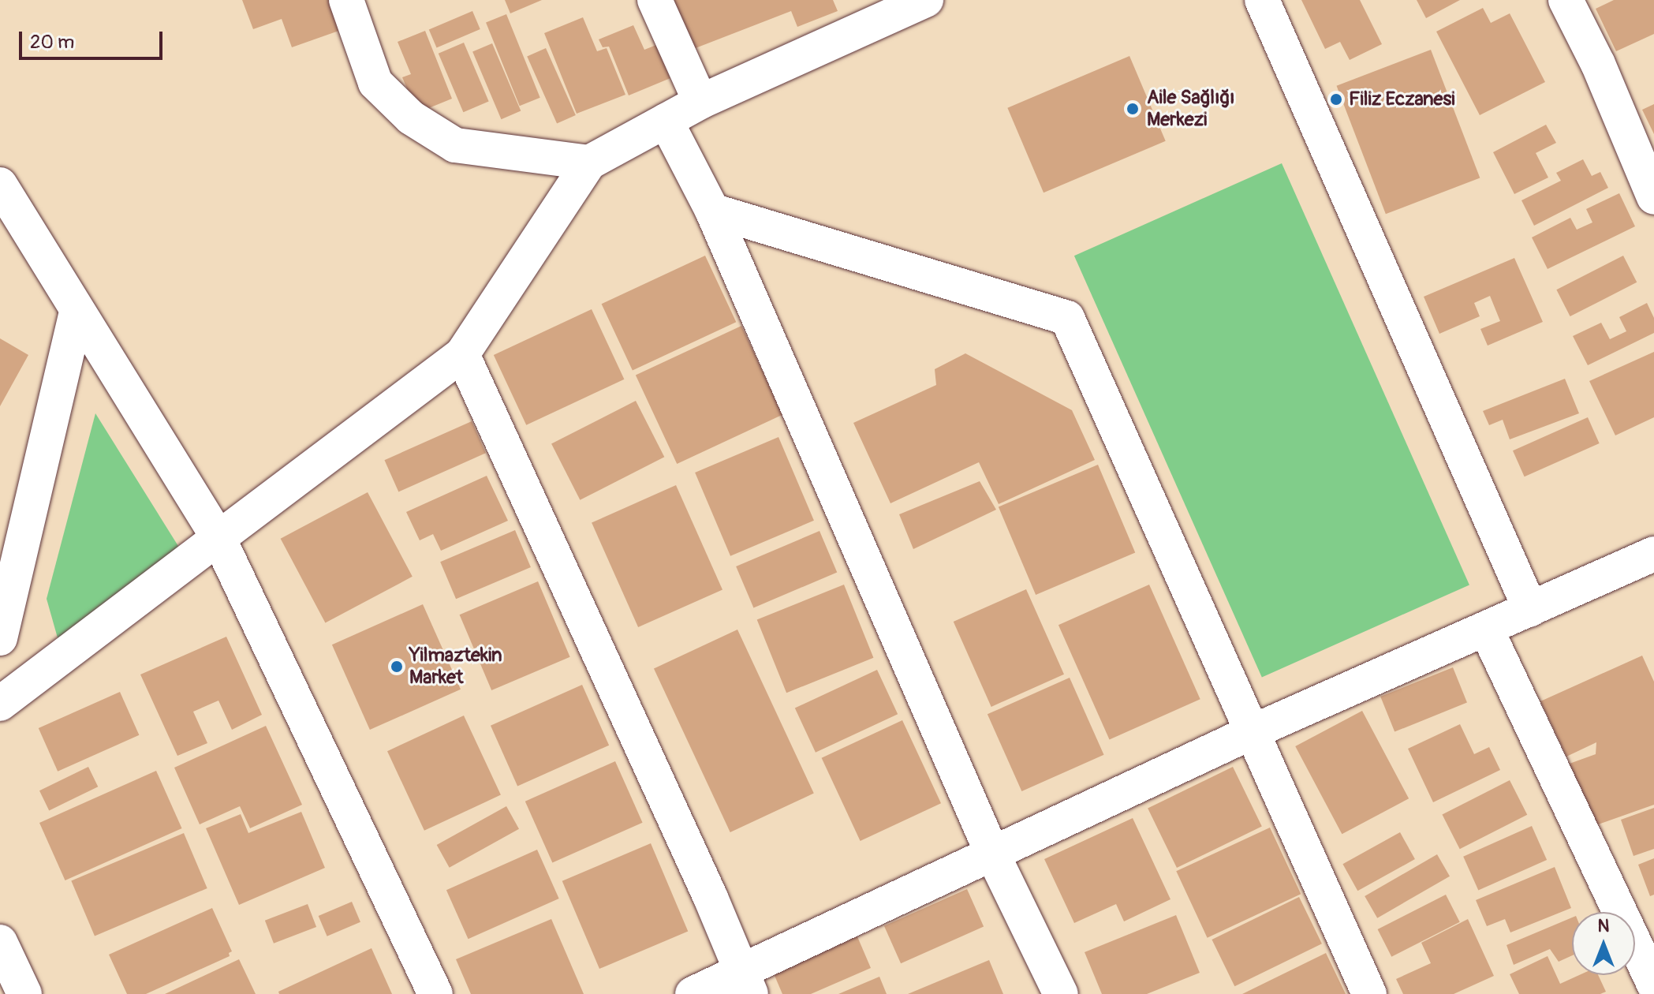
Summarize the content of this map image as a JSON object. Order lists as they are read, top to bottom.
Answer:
{
  "places": ["Filiz Eczanesi", "Aile Sağlığı Merkezi", "Yilmaztekin Market"],
  "scale_bar": "20 m",
  "north": "top"
}
